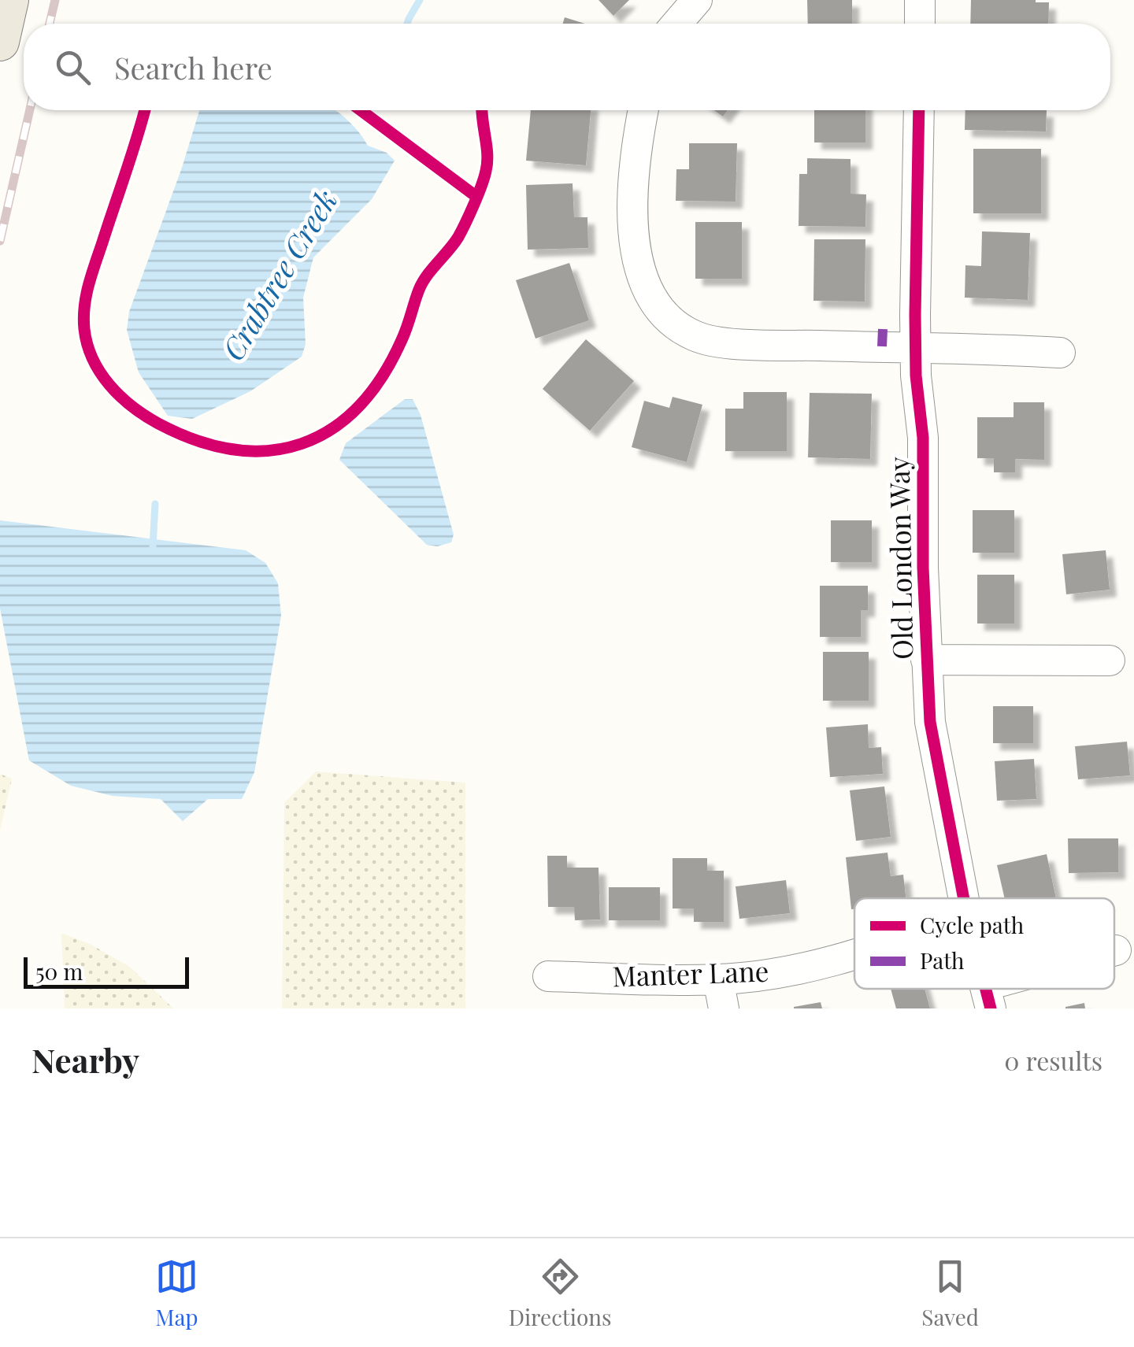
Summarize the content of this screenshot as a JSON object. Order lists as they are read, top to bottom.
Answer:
{
  "streets": {
    "street": ["Old London Way", "Manter Lane"]
  },
  "water": ["Crabtree Creek"],
  "legend": ["Cycle path", "Path"],
  "scale_bar": "50 m",
  "page": {
    "search": "Search here",
    "scale": "50 m",
    "heading": ["Nearby", "0 results"],
    "nav": ["Map", "Directions", "Saved"]
  }
}
